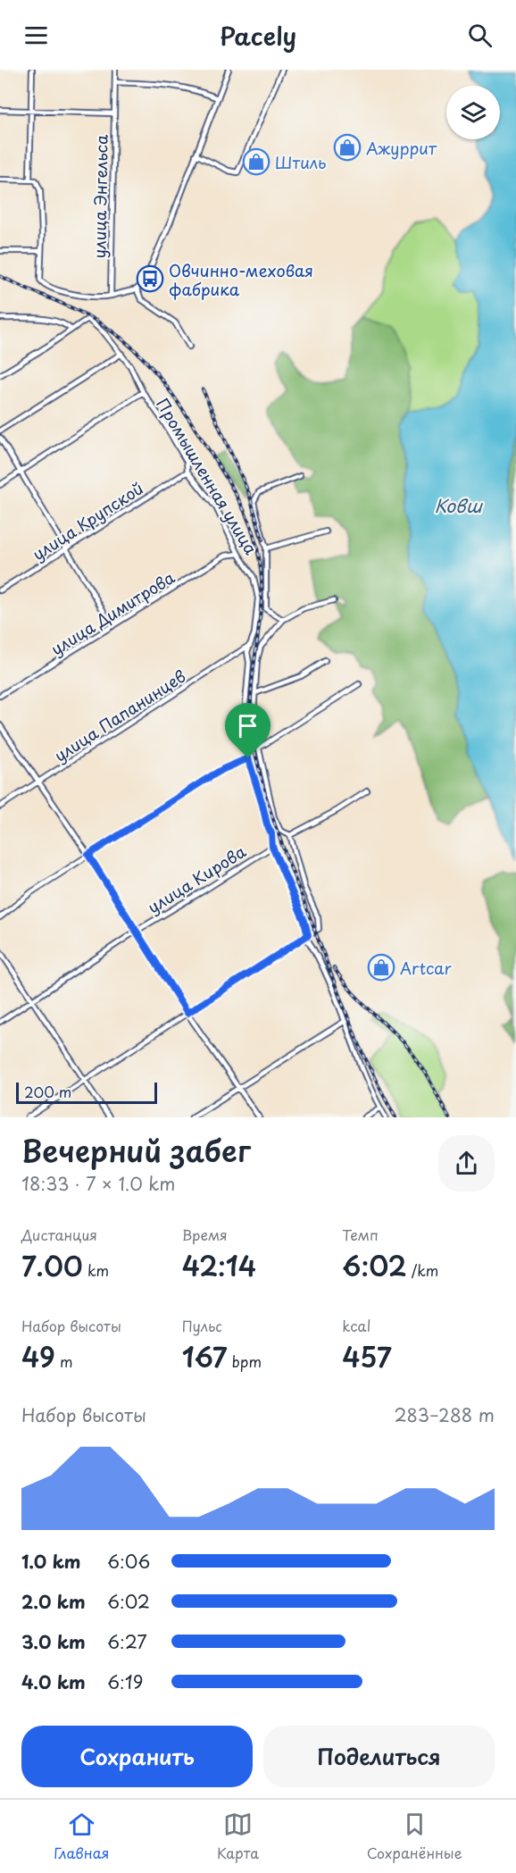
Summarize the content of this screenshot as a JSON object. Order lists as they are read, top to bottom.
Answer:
{
  "streets": {
    "street": [
      "улица Энгельса",
      "Промышленная улица",
      "улица Крупской",
      "улица Димитрова",
      "улица Папанинцев",
      "улица Кирова"
    ]
  },
  "crossings": [
    ["Промышленная улица", "улица Крупской"],
    ["Промышленная улица", "улица Димитрова"],
    ["Промышленная улица", "улица Папанинцев"],
    ["Промышленная улица", "улица Кирова"]
  ],
  "water": ["Ковш"],
  "places": {
    "shop": ["Ажуррит", "Штиль", "Artcar"],
    "bus stop": ["Овчинно-меховая фабрика"]
  },
  "scale_bar": "200 m",
  "page": {
    "header": "Pacely",
    "scale": "200 m",
    "heading": ["Вечерний забег", "18:33 · 7 × 1.0 km"],
    "stats": [
      ["Дистанция", "7.00 km"],
      ["Время", "42:14"],
      ["Темп", "6:02 /km"],
      ["Набор высоты", "49 m"],
      ["Пульс", "167 bpm"],
      ["kcal", "457"]
    ],
    "chart": ["Набор высоты", "283–288 m"],
    "list": [
      {
        "name": "1.0 km",
        "note": "6:06"
      },
      {
        "name": "2.0 km",
        "note": "6:02"
      },
      {
        "name": "3.0 km",
        "note": "6:27"
      },
      {
        "name": "4.0 km",
        "note": "6:19"
      }
    ],
    "buttons": ["Сохранить", "Поделиться"],
    "tabs": ["Главная", "Карта", "Сохранённые"]
  }
}
